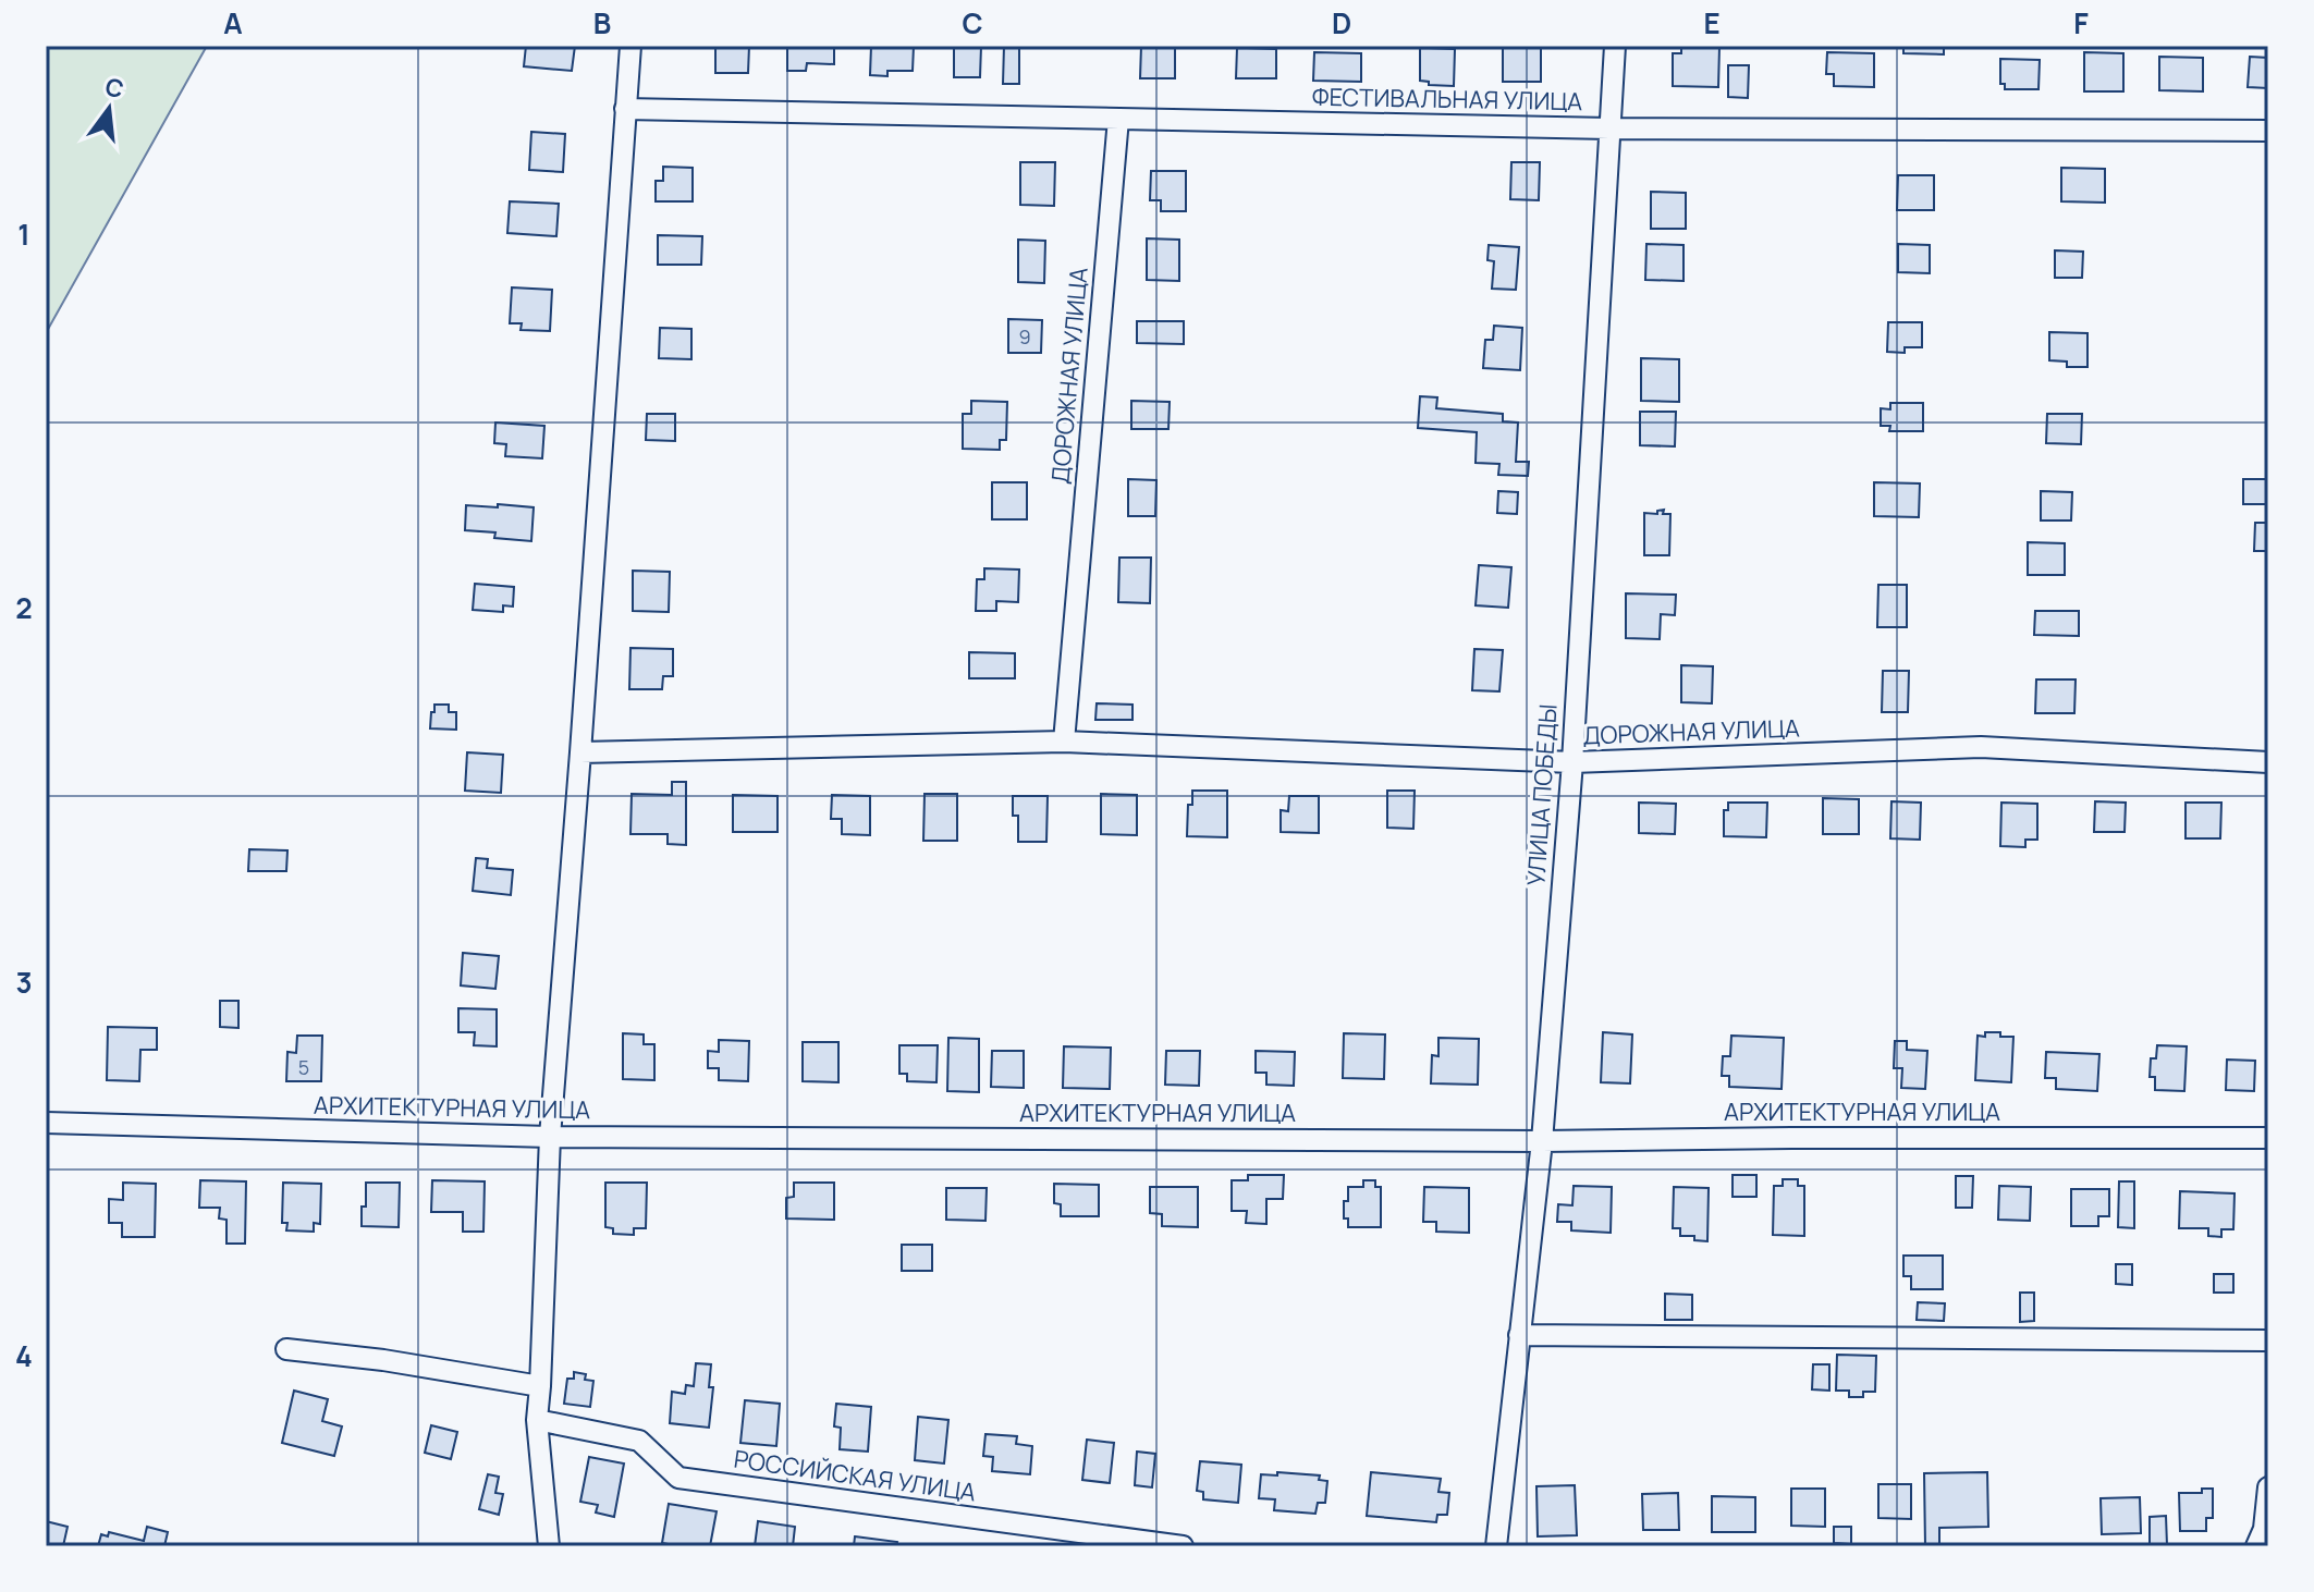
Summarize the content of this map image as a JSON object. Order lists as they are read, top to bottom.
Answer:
{
  "streets": {
    "street": [
      "ФЕСТИВАЛЬНАЯ УЛИЦА",
      "ДОРОЖНАЯ УЛИЦА",
      "УЛИЦА ПОБЕДЫ",
      "АРХИТЕКТУРНАЯ УЛИЦА",
      "РОССИЙСКАЯ УЛИЦА"
    ]
  },
  "crossings": [
    ["ФЕСТИВАЛЬНАЯ УЛИЦА", "ДОРОЖНАЯ УЛИЦА"],
    ["ФЕСТИВАЛЬНАЯ УЛИЦА", "УЛИЦА ПОБЕДЫ"],
    ["ДОРОЖНАЯ УЛИЦА", "УЛИЦА ПОБЕДЫ"],
    ["УЛИЦА ПОБЕДЫ", "АРХИТЕКТУРНАЯ УЛИЦА"]
  ],
  "house_numbers": ["9", "5"],
  "north": "top",
  "grid": {
    "columns": [
      "A",
      "B",
      "C",
      "D",
      "E",
      "F"
    ],
    "rows": [
      "1",
      "2",
      "3",
      "4"
    ]
  }
}
